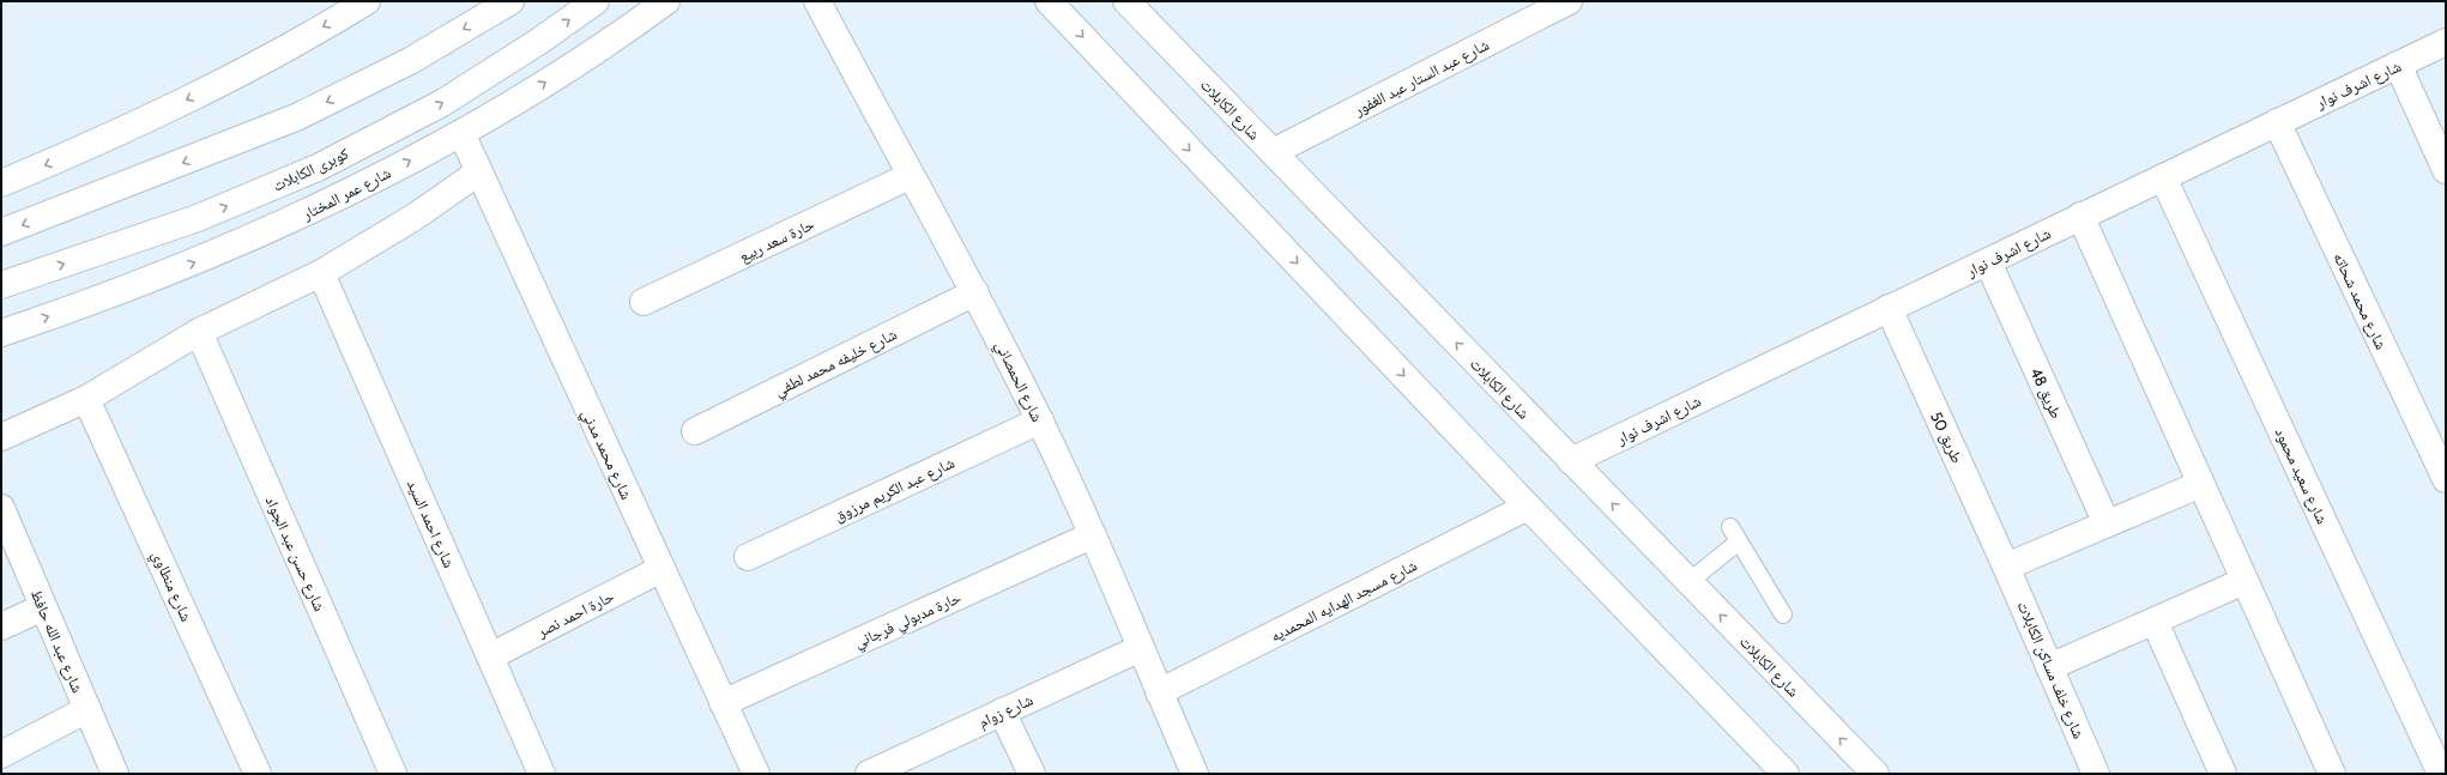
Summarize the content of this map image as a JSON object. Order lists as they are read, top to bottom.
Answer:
{
  "streets": {
    "street": [
      "شارع عبد الستار عبد الغفور",
      "شارع اشرف نوار",
      "شارع الكابلات",
      "كوبرى الكابلات",
      "شارع عمر المختار",
      "حارة سعد ربيع",
      "شارع محمد شحاته",
      "شارع خليفه محمد لطفي",
      "شارع الحمصاني",
      "طريق 48",
      "طريق 50",
      "شارع محمد مدني",
      "شارع سعيد محمود",
      "شارع عبد الكريم مرزوق",
      "شارع احمد السيد",
      "شارع حسن عبد الجواد",
      "شارع منطاوي",
      "شارع مسجد الهدايه المحمديه",
      "حارة احمد نصر",
      "حارة مدبولي فرجاني",
      "شارع عبد الله حافظ",
      "شارع خلف مساكن الكابلات",
      "شارع زوام"
    ]
  },
  "crossings": [
    ["شارع عبد الستار عبد الغفور", "شارع الكابلات"],
    ["شارع اشرف نوار", "شارع الكابلات"],
    ["شارع اشرف نوار", "شارع محمد شحاته"],
    ["شارع اشرف نوار", "طريق 48"],
    ["شارع اشرف نوار", "طريق 50"],
    ["شارع اشرف نوار", "شارع سعيد محمود"],
    ["شارع عمر المختار", "شارع محمد مدني"],
    ["حارة سعد ربيع", "شارع الحمصاني"],
    ["شارع خليفه محمد لطفي", "شارع الحمصاني"],
    ["شارع الحمصاني", "شارع عبد الكريم مرزوق"],
    ["شارع الحمصاني", "شارع مسجد الهدايه المحمديه"],
    ["شارع الحمصاني", "حارة مدبولي فرجاني"],
    ["شارع الحمصاني", "شارع زوام"],
    ["طريق 50", "شارع خلف مساكن الكابلات"],
    ["شارع محمد مدني", "حارة احمد نصر"],
    ["شارع محمد مدني", "حارة مدبولي فرجاني"],
    ["شارع احمد السيد", "حارة احمد نصر"]
  ]
}
